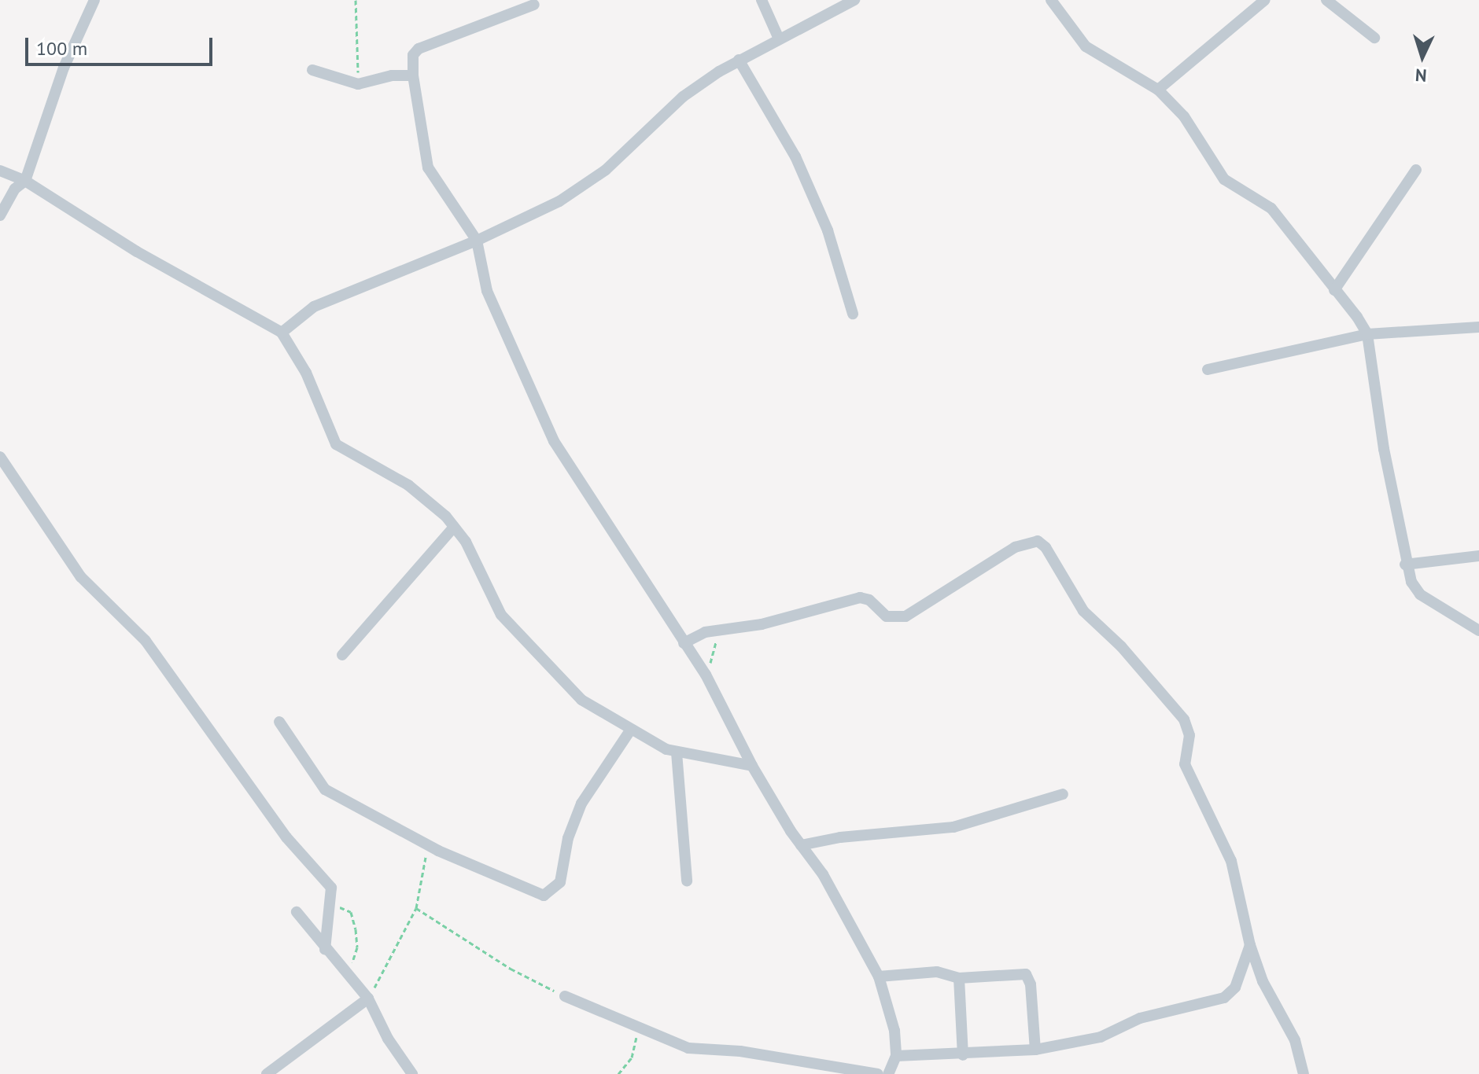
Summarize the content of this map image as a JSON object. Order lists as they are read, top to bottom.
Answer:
{
  "scale_bar": "100 m",
  "north": "bottom"
}
